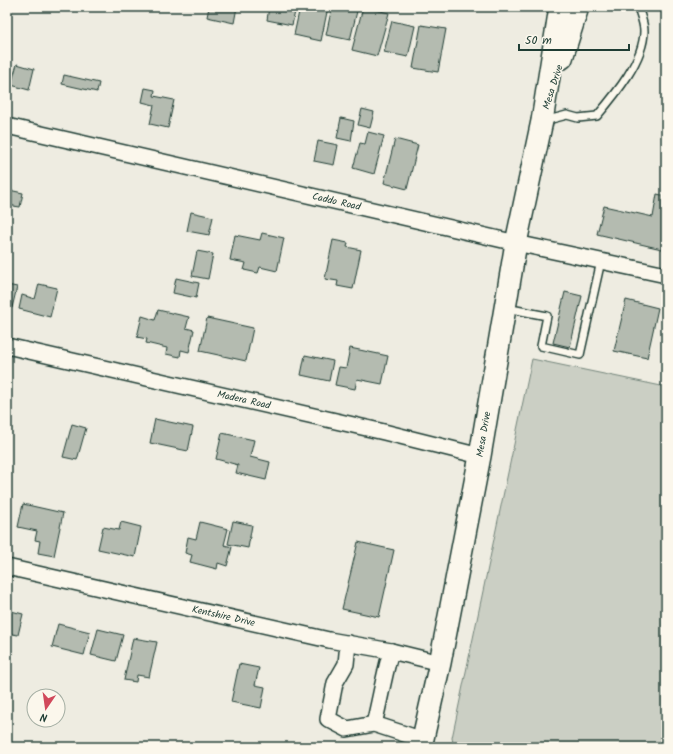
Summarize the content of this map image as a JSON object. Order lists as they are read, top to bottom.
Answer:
{
  "streets": {
    "main road": ["Mesa Drive"],
    "street": ["Caddo Road", "Madera Road", "Kentshire Drive"]
  },
  "crossings": [
    ["Mesa Drive", "Caddo Road"],
    ["Mesa Drive", "Madera Road"],
    ["Mesa Drive", "Kentshire Drive"]
  ],
  "scale_bar": "50 m",
  "north": "bottom"
}
